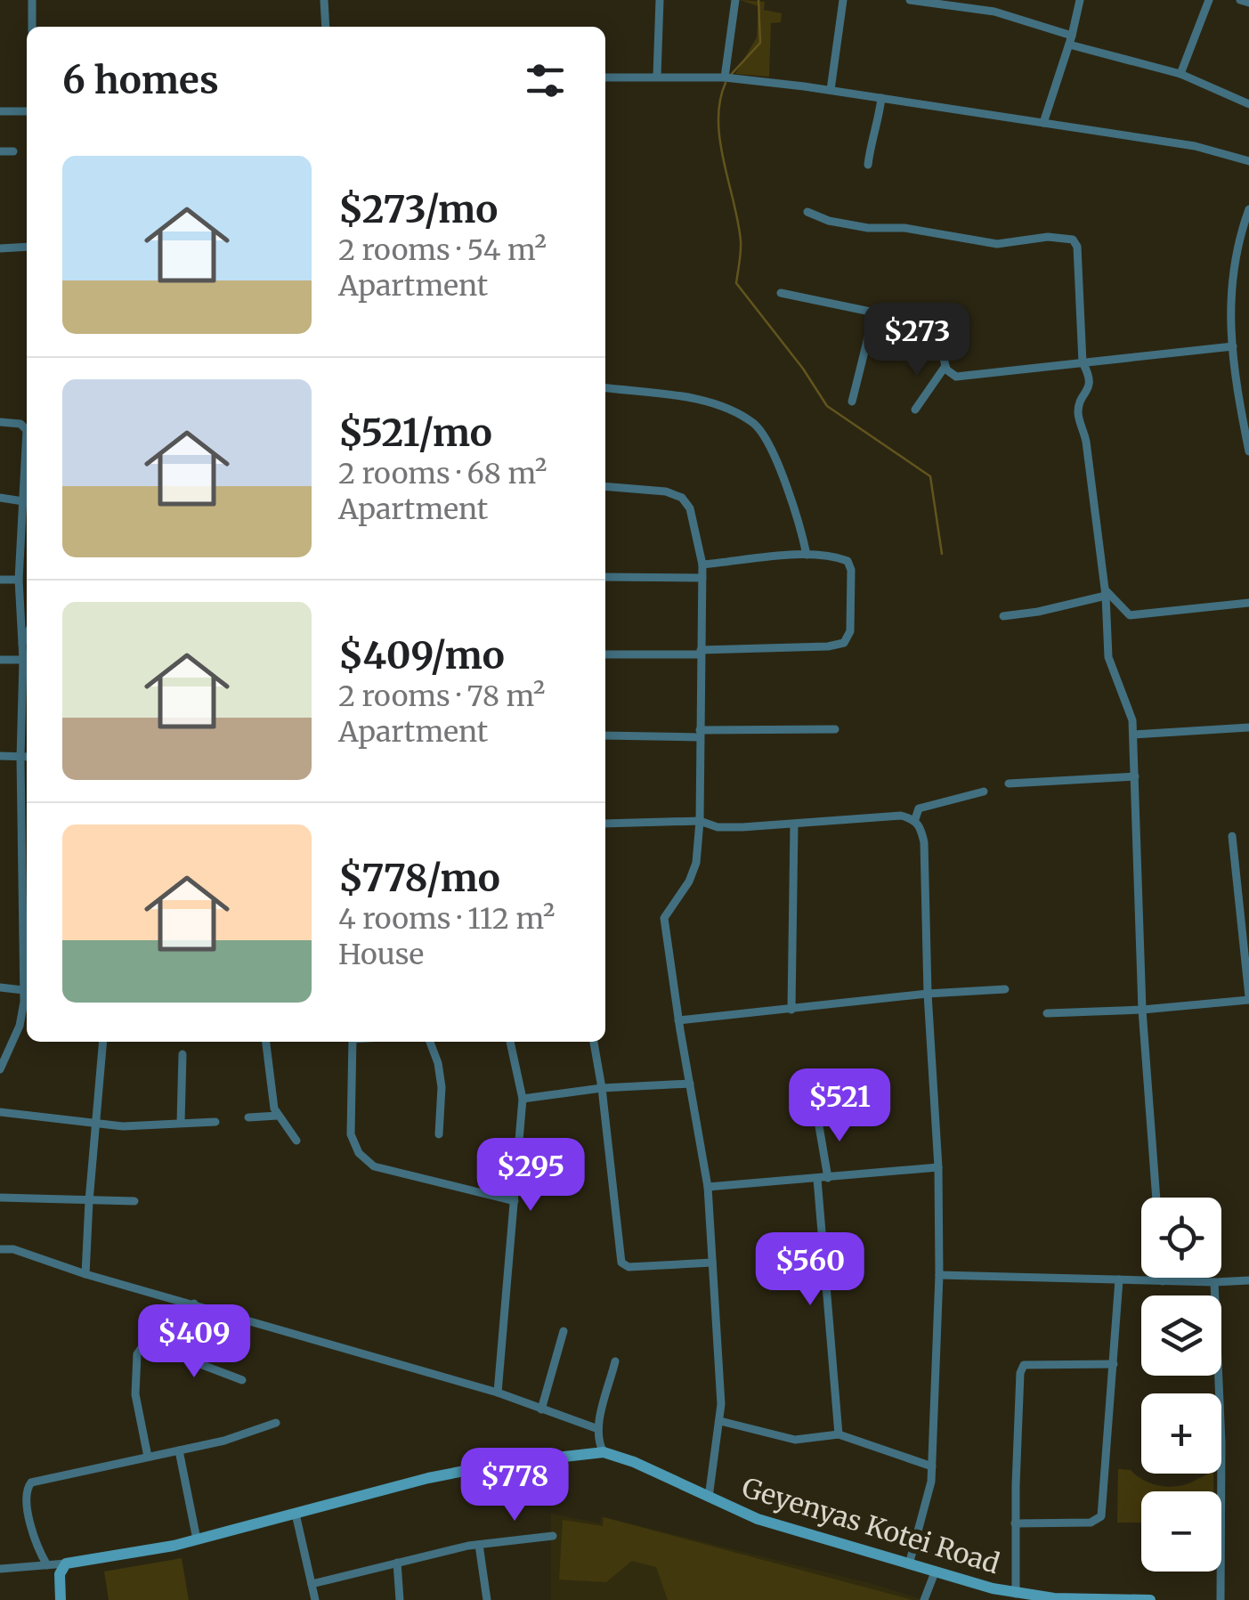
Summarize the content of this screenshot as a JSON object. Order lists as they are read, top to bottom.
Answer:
{
  "streets": {
    "street": ["Geyenyas Kotei Road"]
  },
  "page": {
    "heading": "6 homes",
    "list": [
      {
        "name": "$273/mo",
        "note": "2 rooms · 54 m² · Apartment"
      },
      {
        "name": "$521/mo",
        "note": "2 rooms · 68 m² · Apartment"
      },
      {
        "name": "$409/mo",
        "note": "2 rooms · 78 m² · Apartment"
      },
      {
        "name": "$778/mo",
        "note": "4 rooms · 112 m² · House"
      }
    ],
    "price": [
      "$273",
      "$521",
      "$295",
      "$560",
      "$409",
      "$778"
    ],
    "map_buttons": ["+", "−"]
  }
}
